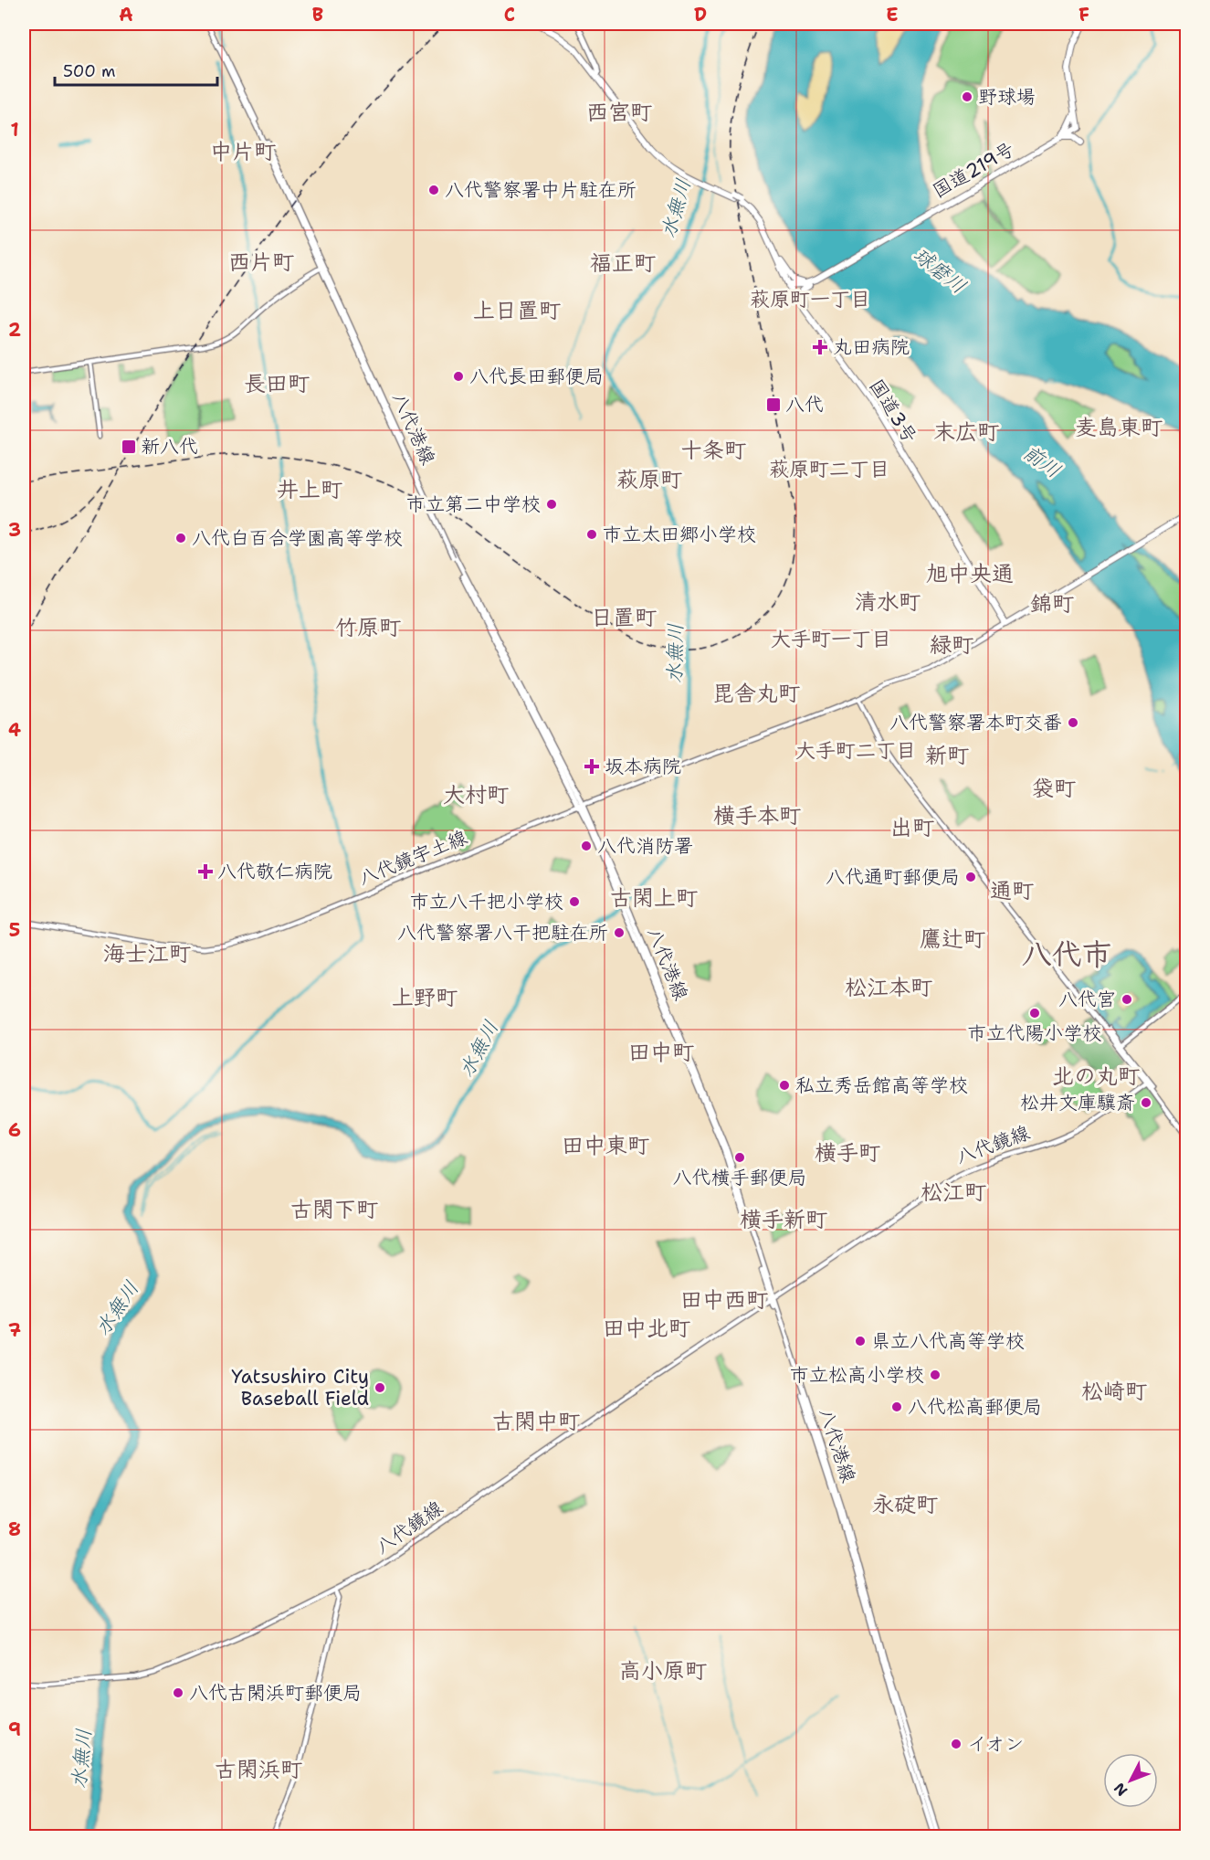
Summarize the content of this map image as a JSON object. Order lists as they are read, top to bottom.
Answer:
{
  "streets": {
    "highway": ["国道219号", "国道3号"],
    "main road": ["八代港線", "八代鏡宇土線", "八代鏡線"]
  },
  "crossings": [
    ["国道219号", "国道3号"],
    ["八代港線", "八代鏡宇土線"],
    ["八代港線", "八代鏡線"]
  ],
  "districts": [
    "西宮町",
    "中片町",
    "西片町",
    "福正町",
    "萩原町一丁目",
    "上日置町",
    "長田町",
    "麦島東町",
    "末広町",
    "十条町",
    "萩原町二丁目",
    "萩原町",
    "井上町",
    "旭中央通",
    "清水町",
    "錦町",
    "日置町",
    "竹原町",
    "大手町一丁目",
    "緑町",
    "毘舎丸町",
    "大手町二丁目",
    "新町",
    "袋町",
    "大村町",
    "横手本町",
    "出町",
    "通町",
    "古閑上町",
    "鷹辻町",
    "海士江町",
    "八代市",
    "松江本町",
    "上野町",
    "田中町",
    "北の丸町",
    "田中東町",
    "横手町",
    "松江町",
    "古閑下町",
    "横手新町",
    "田中西町",
    "田中北町",
    "松崎町",
    "古閑中町",
    "永碇町",
    "高小原町",
    "古閑浜町"
  ],
  "water": ["水無川", "球磨川", "前川"],
  "places": {
    "other": [
      "野球場",
      "八代警察署中片駐在所",
      "八代長田郵便局",
      "市立第二中学校",
      "市立太田郷小学校",
      "八代白百合学園高等学校",
      "八代警察署本町交番",
      "八代消防署",
      "八代通町郵便局",
      "市立八千把小学校",
      "八代警察署八干把駐在所",
      "八代宮",
      "市立代陽小学校",
      "私立秀岳館高等学校",
      "松井文庫驥斎",
      "八代横手郵便局",
      "県立八代高等学校",
      "市立松高小学校",
      "Yatsushiro City Baseball Field",
      "八代松高郵便局",
      "八代古閑浜町郵便局",
      "イオン"
    ],
    "health": ["丸田病院", "坂本病院", "八代敬仁病院"],
    "transit": ["八代", "新八代"]
  },
  "scale_bar": "500 m",
  "north": "bottom left",
  "grid": {
    "columns": [
      "A",
      "B",
      "C",
      "D",
      "E",
      "F"
    ],
    "rows": [
      "1",
      "2",
      "3",
      "4",
      "5",
      "6",
      "7",
      "8",
      "9"
    ]
  }
}
